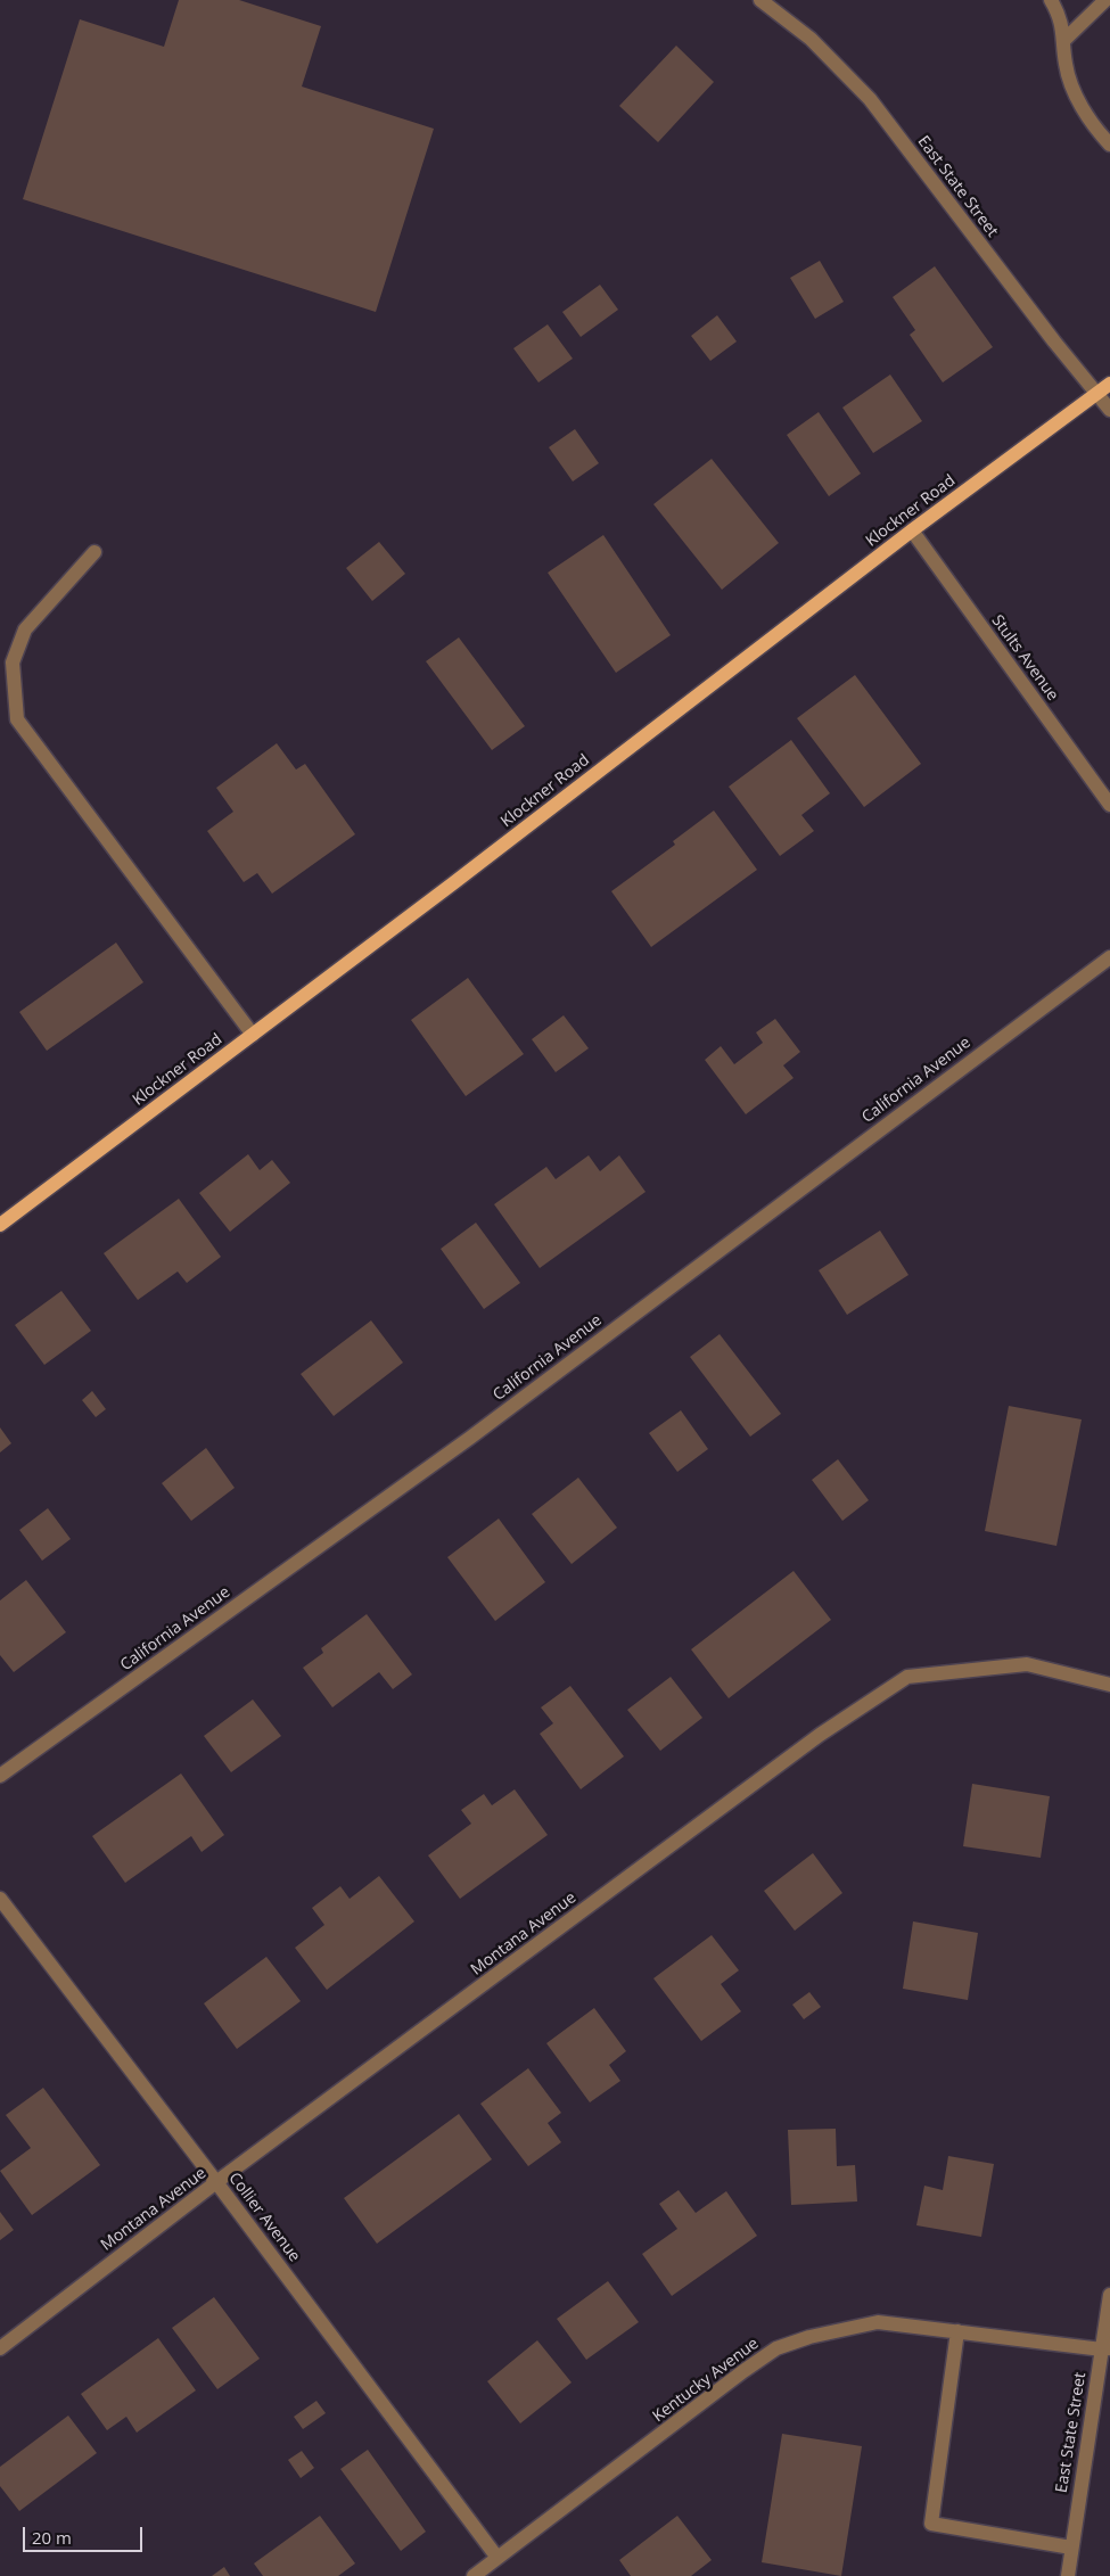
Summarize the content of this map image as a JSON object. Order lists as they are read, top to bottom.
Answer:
{
  "streets": {
    "main road": ["Klockner Road"],
    "street": [
      "East State Street",
      "Stults Avenue",
      "California Avenue",
      "Montana Avenue",
      "Collier Avenue",
      "Kentucky Avenue"
    ]
  },
  "crossings": [
    ["East State Street", "Klockner Road"],
    ["East State Street", "Kentucky Avenue"],
    ["Klockner Road", "Stults Avenue"],
    ["Montana Avenue", "Collier Avenue"],
    ["Collier Avenue", "Kentucky Avenue"]
  ],
  "scale_bar": "20 m"
}
